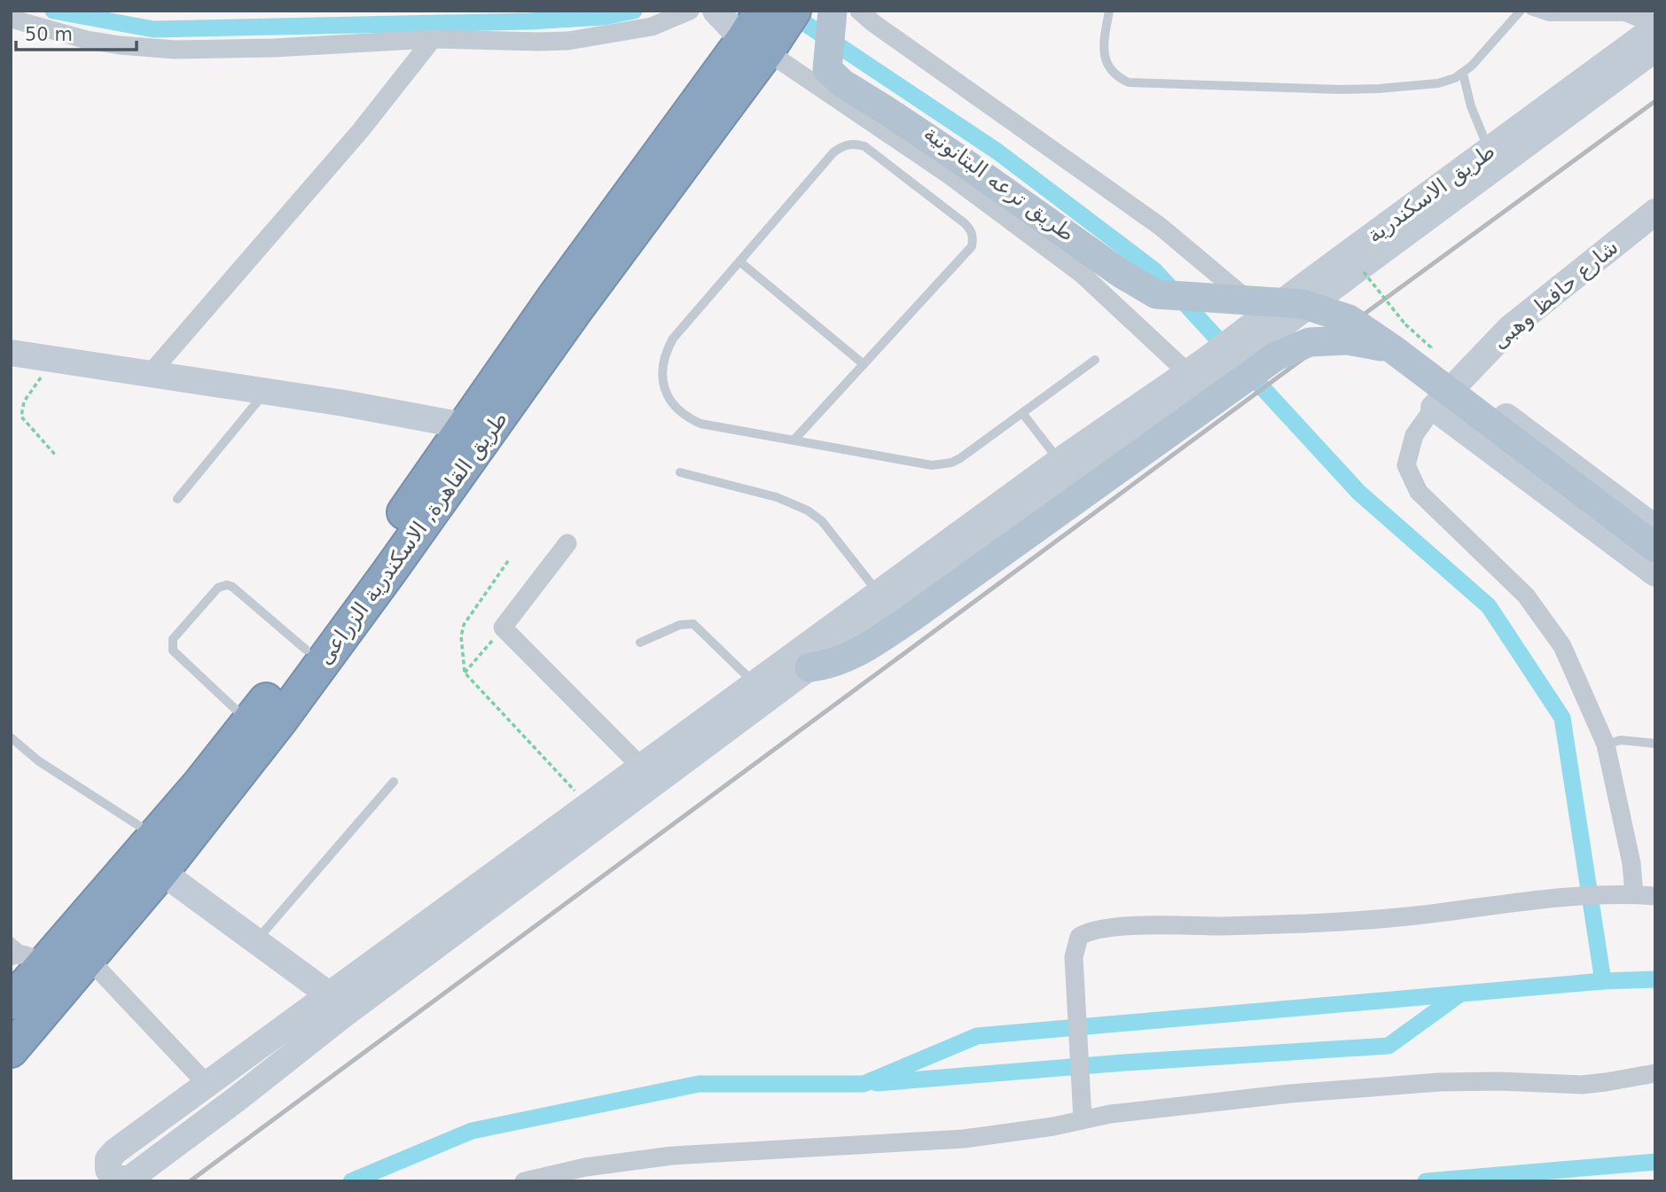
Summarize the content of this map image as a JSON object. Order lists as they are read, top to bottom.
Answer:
{
  "streets": {
    "highway": ["طريق القاهرة, الاسكندرية الزراعى"],
    "main road": ["طريق الاسكندرية", "شارع حافظ وهبى"],
    "street": ["طريق ترعه البتانونية"]
  },
  "crossings": [
    ["طريق ترعه البتانونية", "طريق الاسكندرية"],
    ["طريق ترعه البتانونية", "طريق القاهرة, الاسكندرية الزراعى"]
  ],
  "scale_bar": "50 m"
}
